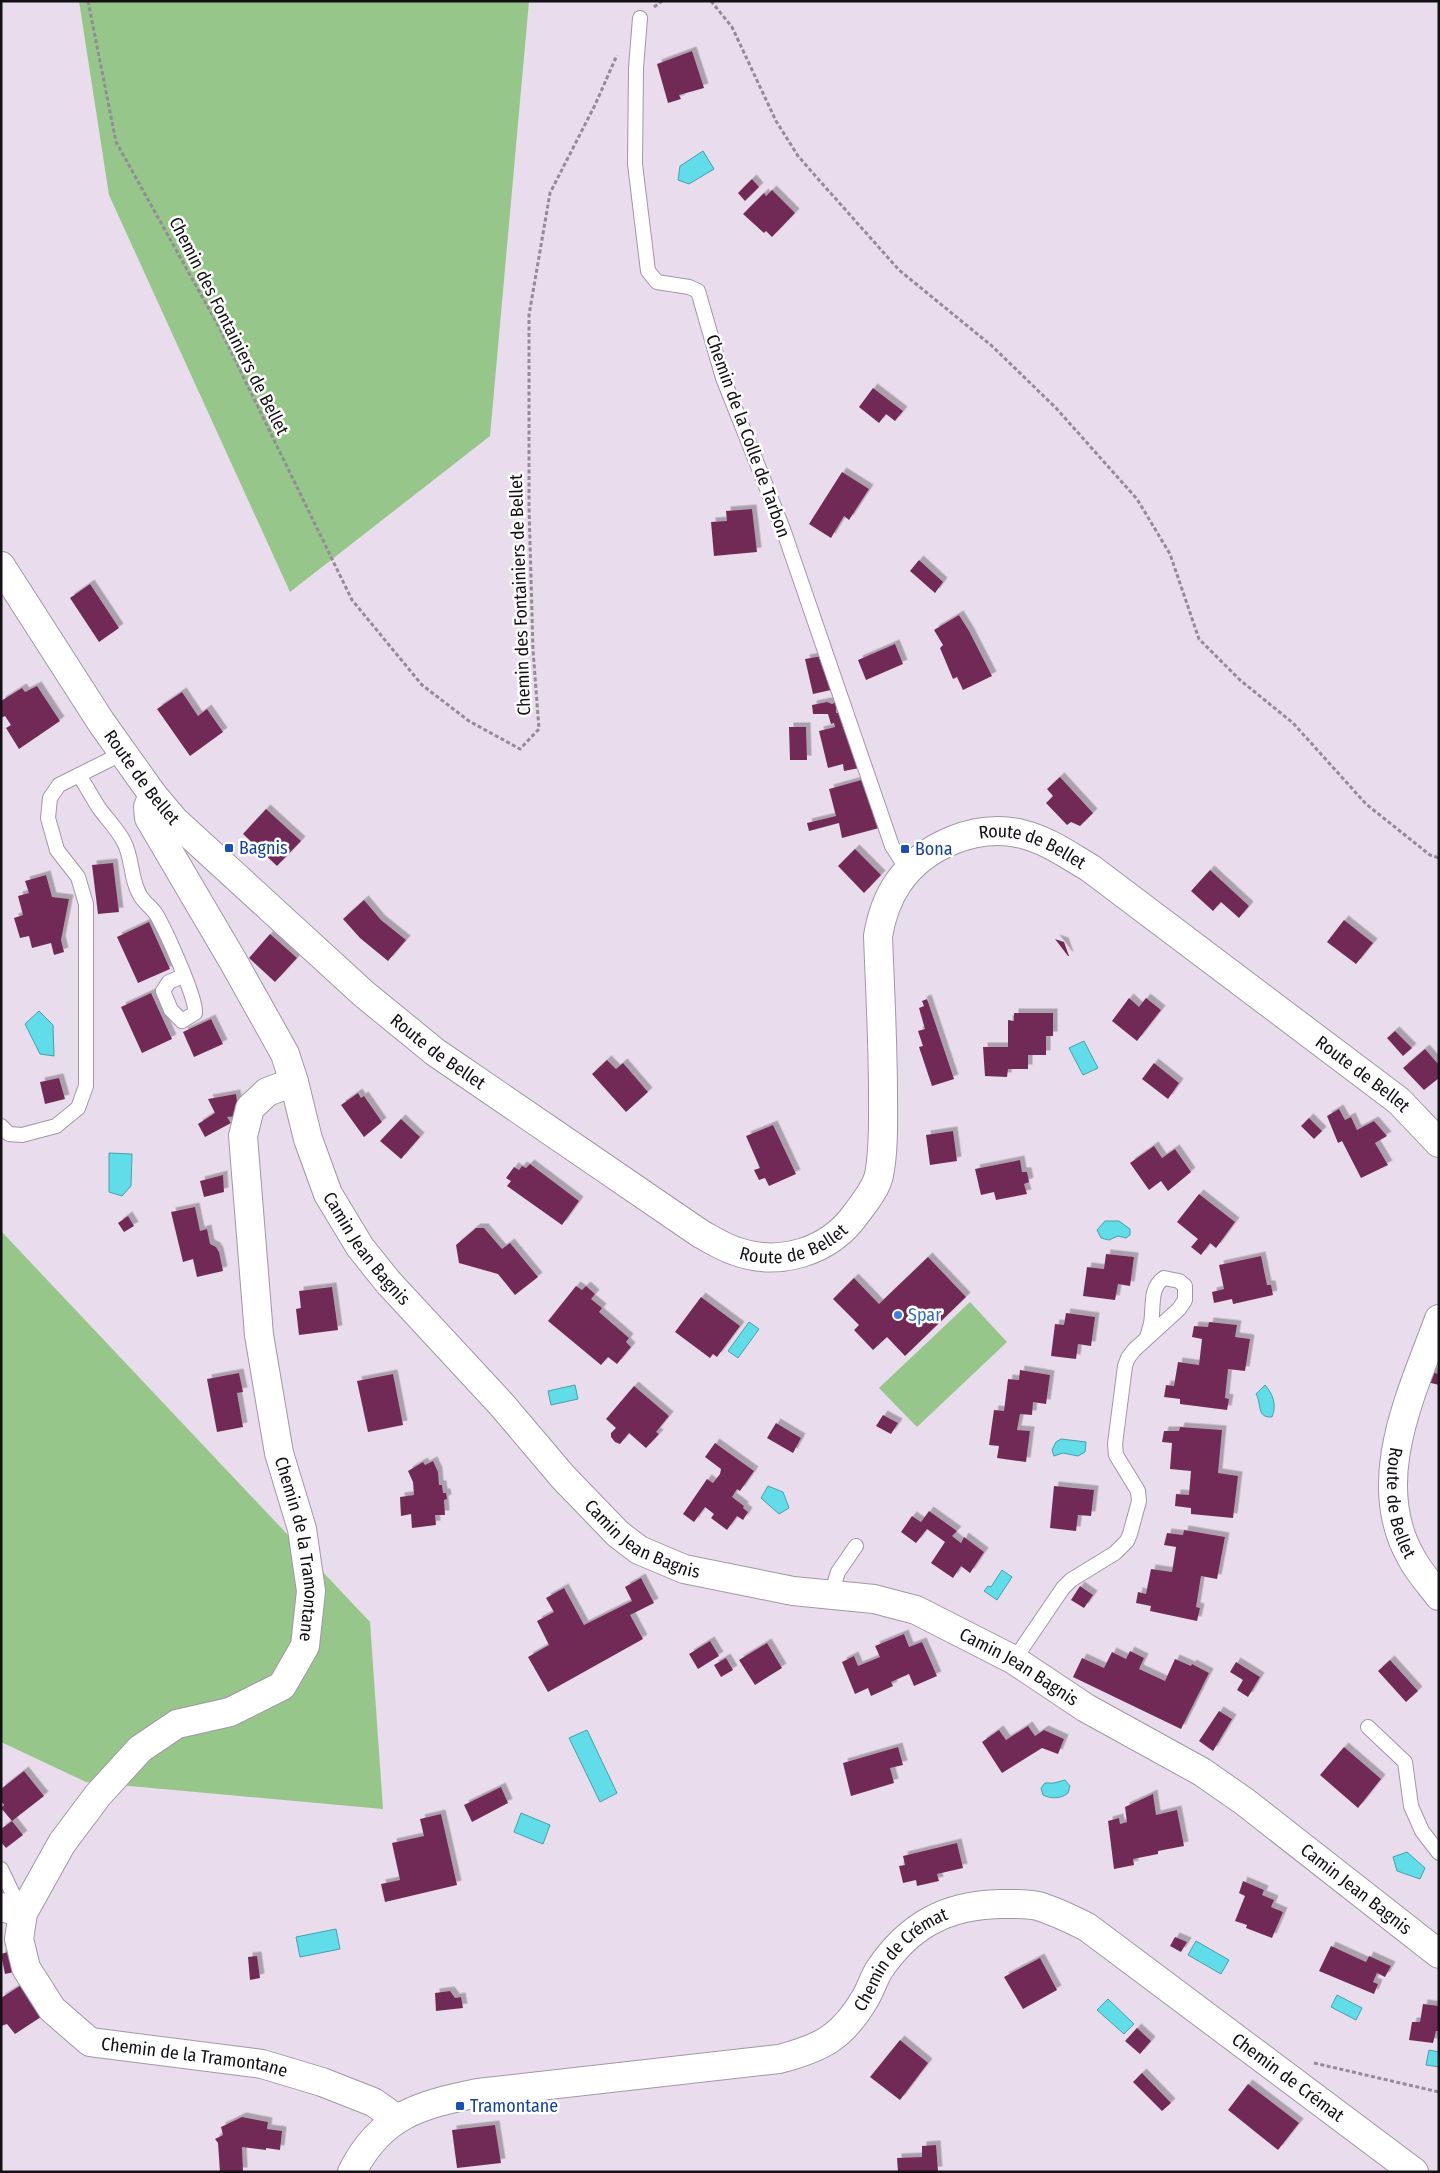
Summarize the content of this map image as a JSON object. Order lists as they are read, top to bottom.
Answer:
{
  "streets": {
    "street": [
      "Route de Bellet",
      "Camin Jean Bagnis",
      "Chemin de la Tramontane",
      "Chemin de Crémat"
    ],
    "lane": ["Chemin de la Colle de Tarbon"],
    "path": ["Chemin des Fontainiers de Bellet"]
  },
  "crossings": [
    ["Chemin de la Colle de Tarbon", "Route de Bellet"],
    ["Route de Bellet", "Camin Jean Bagnis"],
    ["Camin Jean Bagnis", "Chemin de la Tramontane"],
    ["Chemin de la Tramontane", "Chemin de Crémat"]
  ],
  "places": {
    "transit": ["Bagnis", "Bona", "Tramontane"],
    "other": ["Spar"]
  }
}
